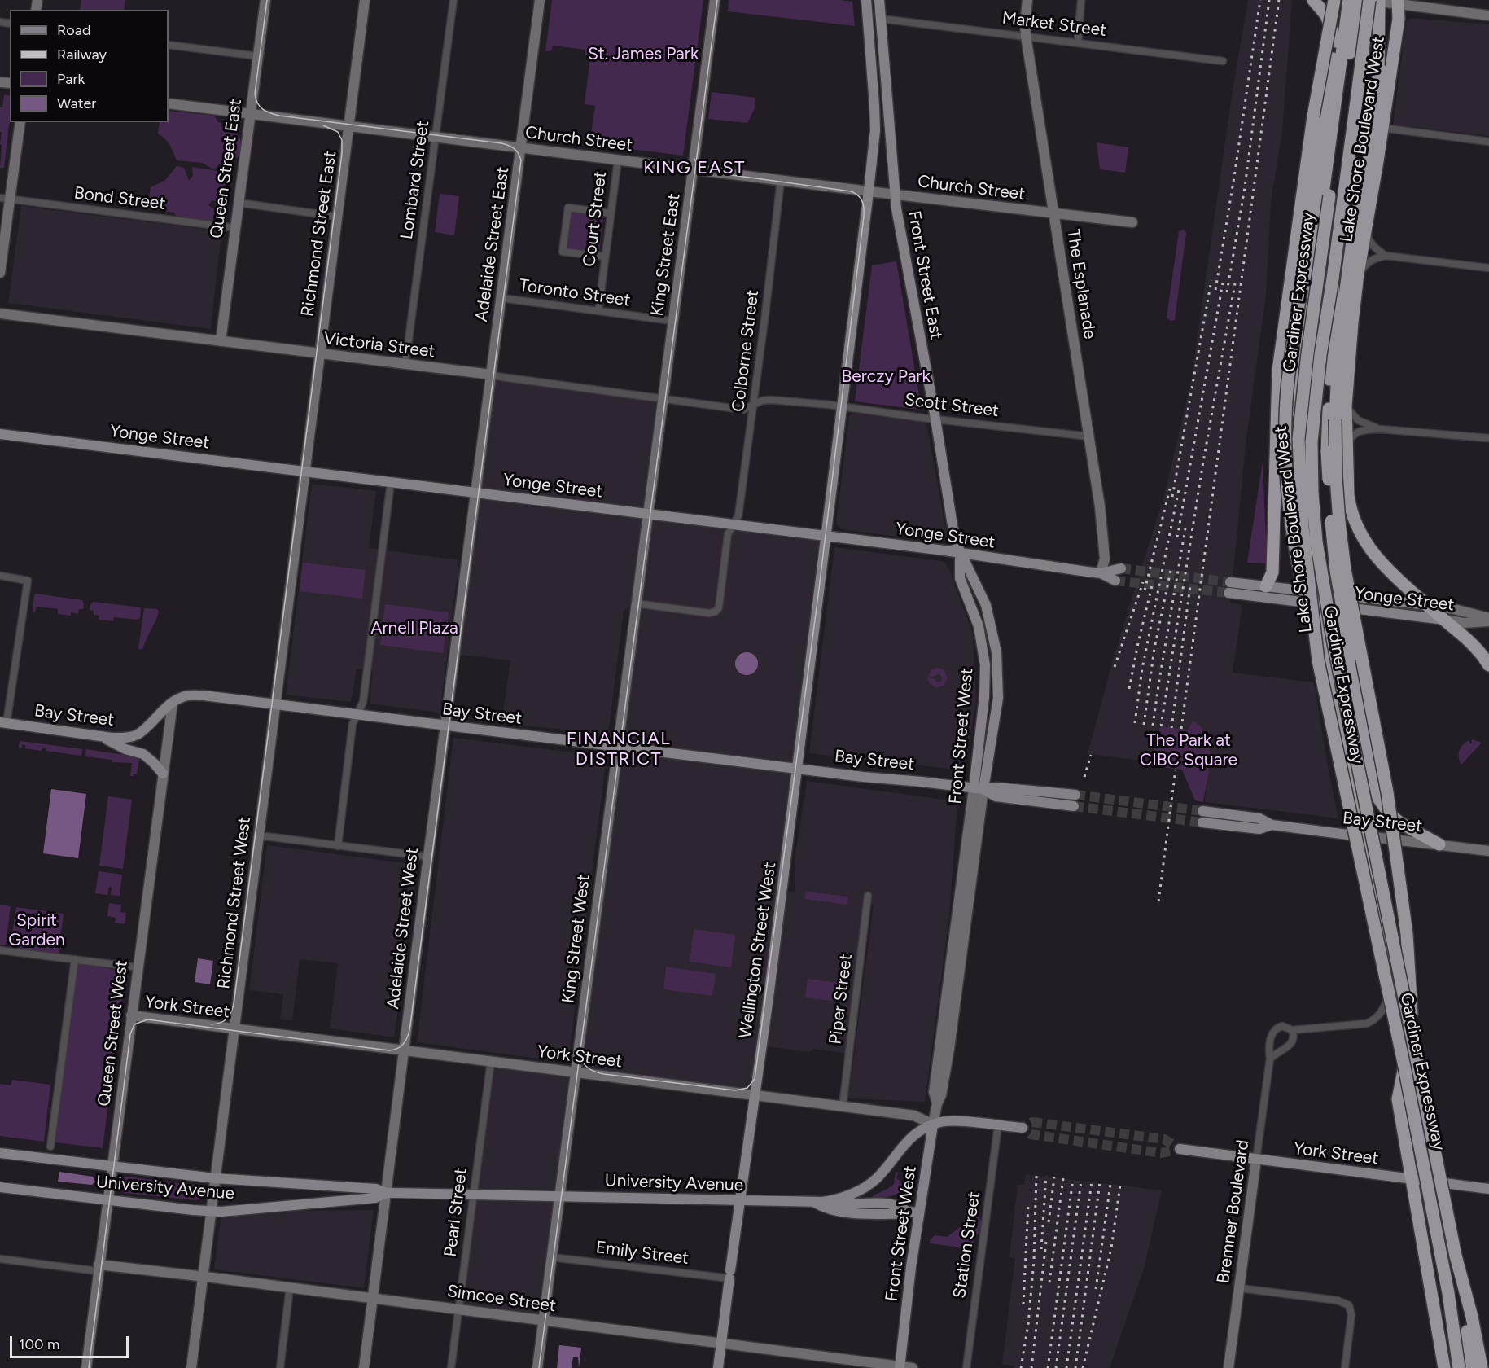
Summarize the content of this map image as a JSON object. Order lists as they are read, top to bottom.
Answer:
{
  "streets": {
    "highway": ["Lake Shore Boulevard West", "Gardiner Expressway"],
    "main road": [
      "Church Street",
      "Queen Street East",
      "Richmond Street East",
      "Adelaide Street East",
      "King Street East",
      "Front Street East",
      "The Esplanade",
      "Victoria Street",
      "Yonge Street",
      "Bay Street",
      "Front Street West",
      "Richmond Street West",
      "Adelaide Street West",
      "King Street West",
      "Wellington Street West",
      "York Street",
      "Queen Street West",
      "University Avenue",
      "Bremner Boulevard",
      "Simcoe Street"
    ],
    "street": [
      "Market Street",
      "Lombard Street",
      "Bond Street",
      "Court Street",
      "Toronto Street",
      "Colborne Street",
      "Scott Street",
      "Piper Street",
      "Pearl Street",
      "Station Street",
      "Emily Street"
    ]
  },
  "crossings": [
    ["Market Street", "Front Street East"],
    ["Market Street", "The Esplanade"],
    ["Church Street", "Queen Street East"],
    ["Church Street", "Lombard Street"],
    ["Church Street", "Court Street"],
    ["Church Street", "Richmond Street East"],
    ["Church Street", "Adelaide Street East"],
    ["Church Street", "King Street East"],
    ["Church Street", "Front Street East"],
    ["Church Street", "The Esplanade"],
    ["Church Street", "Colborne Street"],
    ["Church Street", "Wellington Street West"],
    ["Lake Shore Boulevard West", "Gardiner Expressway"],
    ["Lake Shore Boulevard West", "Yonge Street"],
    ["Lake Shore Boulevard West", "Bay Street"],
    ["Lake Shore Boulevard West", "York Street"],
    ["Lake Shore Boulevard West", "Bremner Boulevard"],
    ["Queen Street East", "Bond Street"],
    ["Queen Street East", "Victoria Street"],
    ["Lombard Street", "Victoria Street"],
    ["Court Street", "Toronto Street"],
    ["Richmond Street East", "Victoria Street"],
    ["Richmond Street East", "Yonge Street"],
    ["Richmond Street East", "Richmond Street West"],
    ["Adelaide Street East", "Toronto Street"],
    ["Adelaide Street East", "Victoria Street"],
    ["Adelaide Street East", "Yonge Street"],
    ["Adelaide Street East", "Adelaide Street West"],
    ["King Street East", "Toronto Street"],
    ["King Street East", "Victoria Street"],
    ["King Street East", "Yonge Street"],
    ["King Street East", "King Street West"],
    ["Front Street East", "Scott Street"],
    ["Front Street East", "Yonge Street"],
    ["Front Street East", "Front Street West"],
    ["The Esplanade", "Scott Street"],
    ["The Esplanade", "Yonge Street"],
    ["Victoria Street", "Colborne Street"],
    ["Victoria Street", "Scott Street"],
    ["Colborne Street", "Scott Street"],
    ["Colborne Street", "Yonge Street"],
    ["Colborne Street", "King Street West"],
    ["Scott Street", "Wellington Street West"],
    ["Yonge Street", "Front Street West"],
    ["Yonge Street", "Richmond Street West"],
    ["Yonge Street", "Adelaide Street West"],
    ["Yonge Street", "King Street West"],
    ["Yonge Street", "Wellington Street West"],
    ["Bay Street", "Front Street West"],
    ["Bay Street", "Richmond Street West"],
    ["Bay Street", "Adelaide Street West"],
    ["Bay Street", "King Street West"],
    ["Bay Street", "Wellington Street West"],
    ["Bay Street", "Queen Street West"],
    ["Front Street West", "York Street"],
    ["Front Street West", "University Avenue"],
    ["Front Street West", "Simcoe Street"],
    ["Richmond Street West", "York Street"],
    ["Richmond Street West", "University Avenue"],
    ["Richmond Street West", "Simcoe Street"],
    ["Adelaide Street West", "York Street"],
    ["Adelaide Street West", "University Avenue"],
    ["Adelaide Street West", "Simcoe Street"],
    ["King Street West", "York Street"],
    ["King Street West", "University Avenue"],
    ["King Street West", "Emily Street"],
    ["King Street West", "Simcoe Street"],
    ["Wellington Street West", "York Street"],
    ["Wellington Street West", "University Avenue"],
    ["Wellington Street West", "Emily Street"],
    ["Wellington Street West", "Simcoe Street"],
    ["Piper Street", "York Street"],
    ["York Street", "Queen Street West"],
    ["York Street", "University Avenue"],
    ["York Street", "Bremner Boulevard"],
    ["York Street", "Pearl Street"],
    ["Queen Street West", "University Avenue"],
    ["Queen Street West", "Simcoe Street"],
    ["University Avenue", "Pearl Street"],
    ["Pearl Street", "Simcoe Street"]
  ],
  "districts": ["KING EAST", "FINANCIAL DISTRICT"],
  "parks": [
    "St. James Park",
    "Berczy Park",
    "Arnell Plaza",
    "The Park at CIBC Square",
    "Spirit Garden"
  ],
  "legend": [
    "Road",
    "Railway",
    "Park",
    "Water"
  ],
  "scale_bar": "100 m"
}
